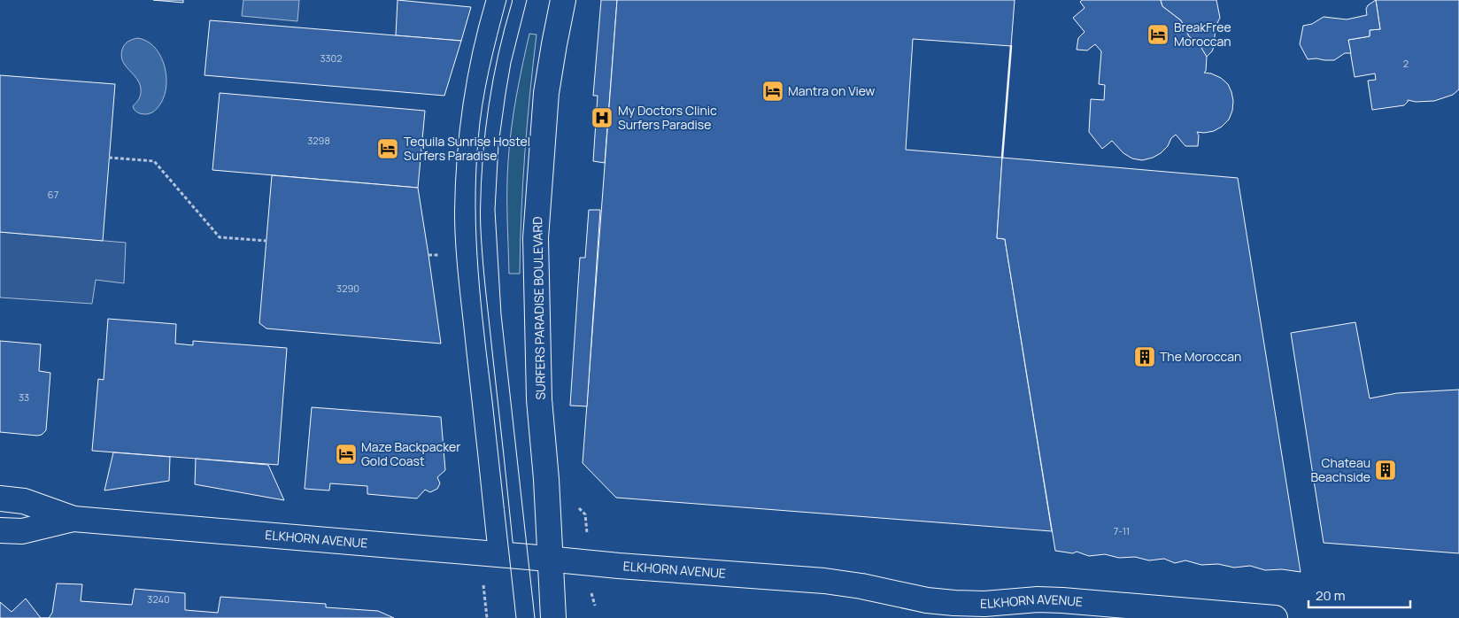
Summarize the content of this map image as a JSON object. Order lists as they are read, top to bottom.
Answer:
{
  "streets": {
    "street": ["SURFERS PARADISE BOULEVARD", "ELKHORN AVENUE"]
  },
  "crossings": [
    ["SURFERS PARADISE BOULEVARD", "ELKHORN AVENUE"]
  ],
  "places": {
    "hotel": [
      "BreakFree Moroccan",
      "Mantra on View",
      "Tequila Sunrise Hostel Surfers Paradise",
      "Maze Backpacker Gold Coast"
    ],
    "hospital": ["My Doctors Clinic Surfers Paradise"],
    "building": ["The Moroccan", "Chateau Beachside"]
  },
  "house_numbers": [
    "3302",
    "2",
    "3298",
    "67",
    "3290",
    "33",
    "7-11",
    "3240"
  ],
  "scale_bar": "20 m"
}
